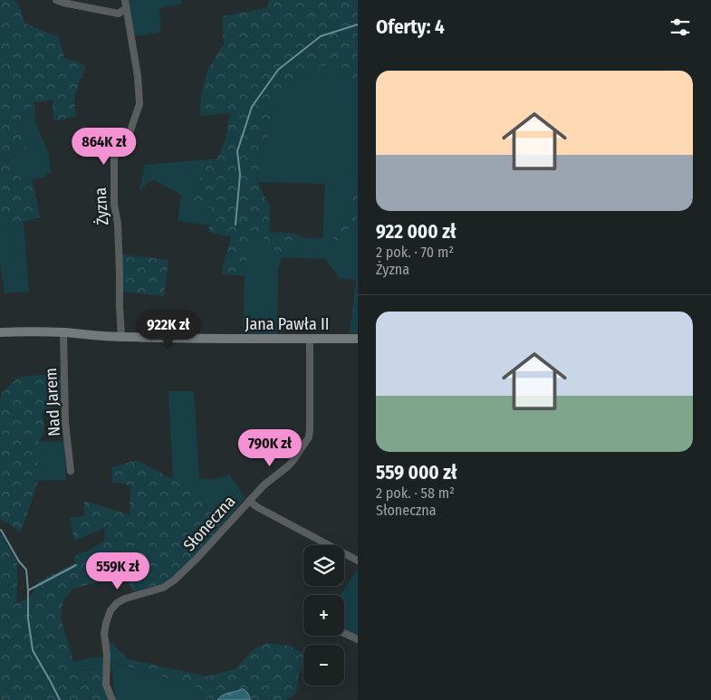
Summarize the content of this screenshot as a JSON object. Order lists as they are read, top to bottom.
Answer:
{
  "streets": {
    "street": [
      "Żyzna",
      "Jana Pawła II",
      "Nad Jarem",
      "Słoneczna"
    ]
  },
  "crossings": [
    ["Żyzna", "Jana Pawła II"],
    ["Jana Pawła II", "Słoneczna"]
  ],
  "page": {
    "heading": "Oferty: 4",
    "list": [
      {
        "name": "922 000 zł",
        "note": "2 pok. · 70 m² · Żyzna"
      },
      {
        "name": "559 000 zł",
        "note": "2 pok. · 58 m² · Słoneczna"
      }
    ],
    "price": [
      "864K zł",
      "922K zł",
      "790K zł",
      "559K zł"
    ],
    "map_buttons": ["+", "−"]
  }
}
